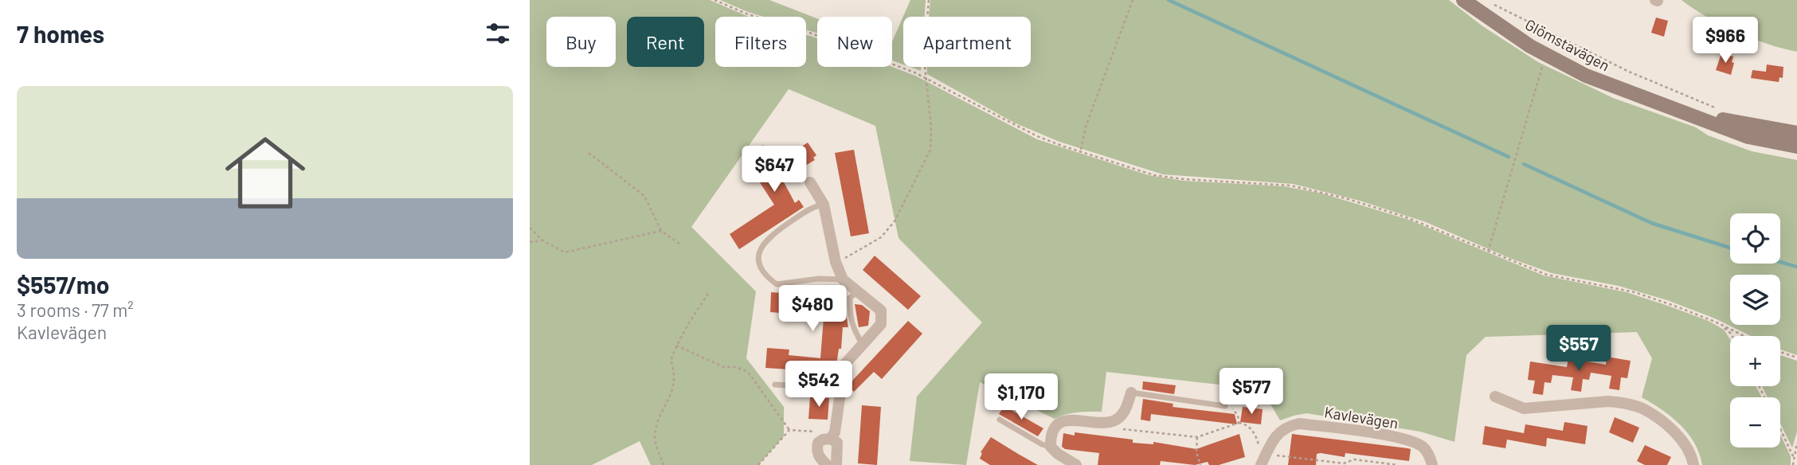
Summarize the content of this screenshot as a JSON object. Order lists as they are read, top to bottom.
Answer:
{
  "streets": {
    "main road": ["Glömstavägen"],
    "street": ["Kavlevägen"]
  },
  "page": {
    "heading": "7 homes",
    "price": [
      "$966",
      "$647",
      "$480",
      "$557",
      "$542",
      "$577",
      "$1,170"
    ],
    "chip": [
      "Buy",
      "Rent",
      "Filters",
      "New",
      "Apartment"
    ],
    "list": [
      {
        "name": "$557/mo",
        "note": "3 rooms · 77 m² · Kavlevägen"
      }
    ],
    "map_buttons": ["+", "−"]
  }
}
